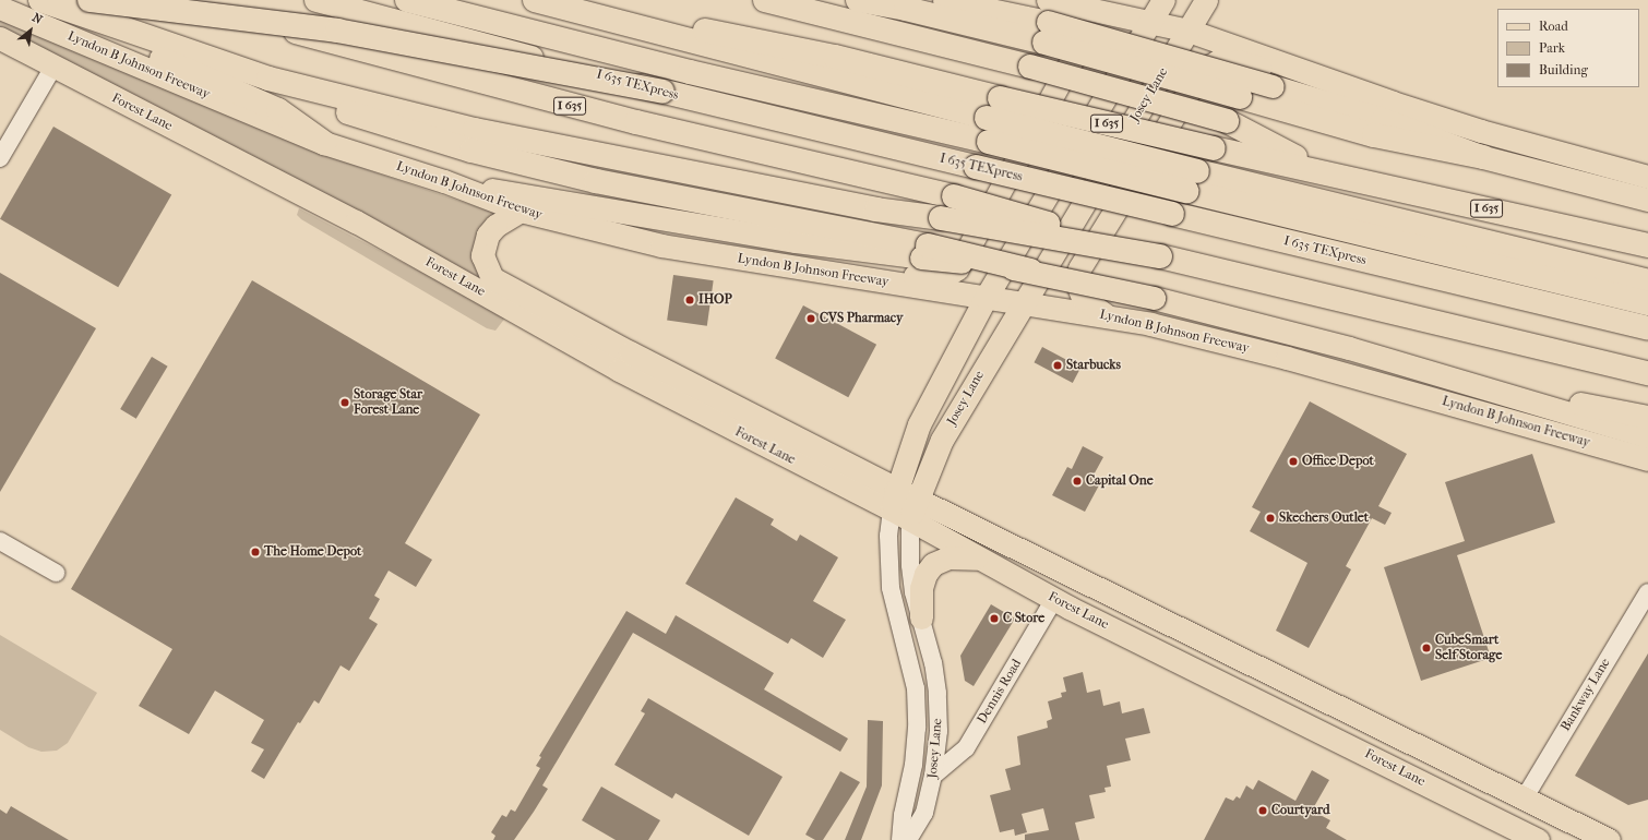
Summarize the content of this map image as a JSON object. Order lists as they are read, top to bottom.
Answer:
{
  "streets": {
    "highway": ["I 635 TEXpress", "I 635"],
    "main road": ["Lyndon B Johnson Freeway", "Josey Lane", "Forest Lane"],
    "street": ["Dennis Road", "Bankway Lane"]
  },
  "crossings": [
    ["Lyndon B Johnson Freeway", "Josey Lane"],
    ["Josey Lane", "Forest Lane"],
    ["Josey Lane", "Dennis Road"],
    ["Forest Lane", "Dennis Road"]
  ],
  "places": [
    "IHOP",
    "CVS Pharmacy",
    "Starbucks",
    "Storage Star Forest Lane",
    "Office Depot",
    "Capital One",
    "Skechers Outlet",
    "The Home Depot",
    "C Store",
    "CubeSmart Self Storage",
    "Courtyard"
  ],
  "legend": ["Road", "Park", "Building"],
  "north": "top right"
}
